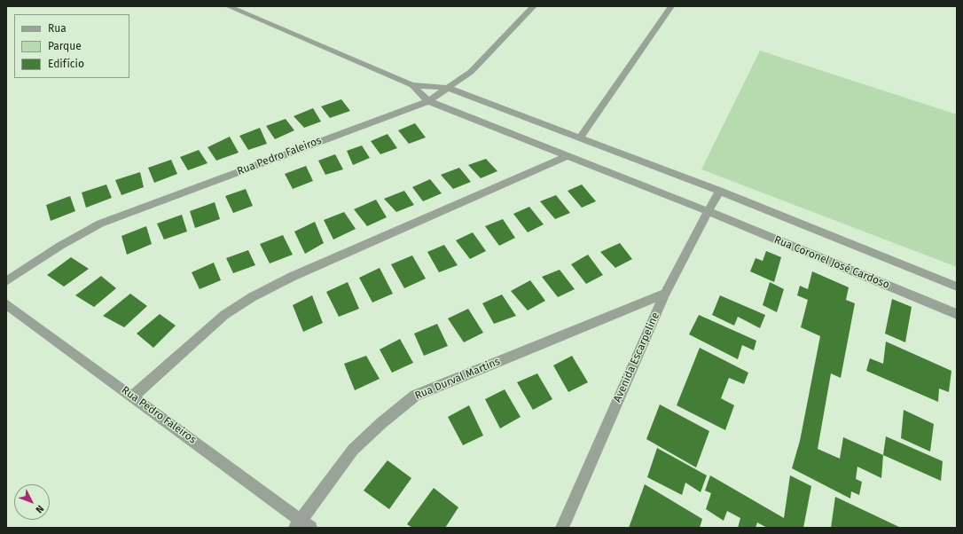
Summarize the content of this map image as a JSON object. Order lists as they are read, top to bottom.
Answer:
{
  "streets": {
    "street": [
      "Rua Pedro Faleiros",
      "Rua Coronel José Cardoso",
      "Avenida Escarpeline",
      "Rua Durval Martins"
    ]
  },
  "crossings": [
    ["Rua Pedro Faleiros", "Rua Coronel José Cardoso"],
    ["Rua Pedro Faleiros", "Rua Durval Martins"],
    ["Rua Coronel José Cardoso", "Avenida Escarpeline"],
    ["Avenida Escarpeline", "Rua Durval Martins"]
  ],
  "legend": ["Rua", "Parque", "Edifício"],
  "north": "bottom right"
}
